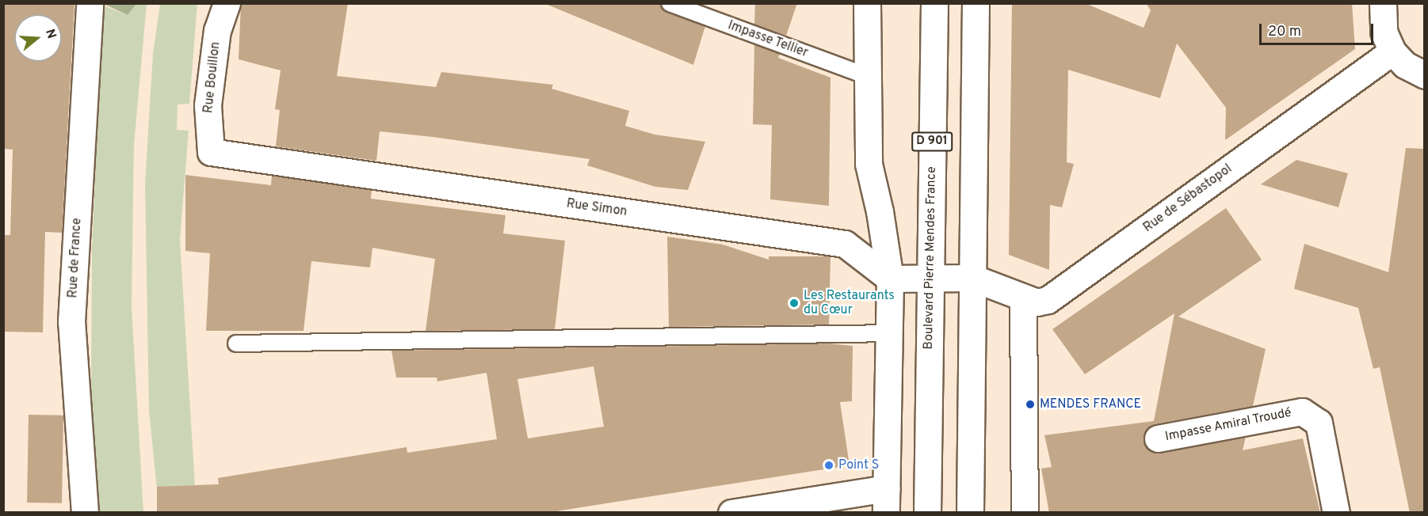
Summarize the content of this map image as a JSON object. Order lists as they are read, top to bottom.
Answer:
{
  "streets": {
    "street": [
      "Rue Bouillon",
      "D 901",
      "Rue de Sébastopol",
      "Rue Simon",
      "Rue de France",
      "Boulevard Pierre Mendes France",
      "Impasse Amiral Troudé"
    ],
    "lane": ["Impasse Tellier"]
  },
  "crossings": [
    ["Rue Bouillon", "Rue Simon"]
  ],
  "places": ["Les Restaurants du Cœur", "MENDES FRANCE", "Point S"],
  "scale_bar": "20 m",
  "north": "right"
}
